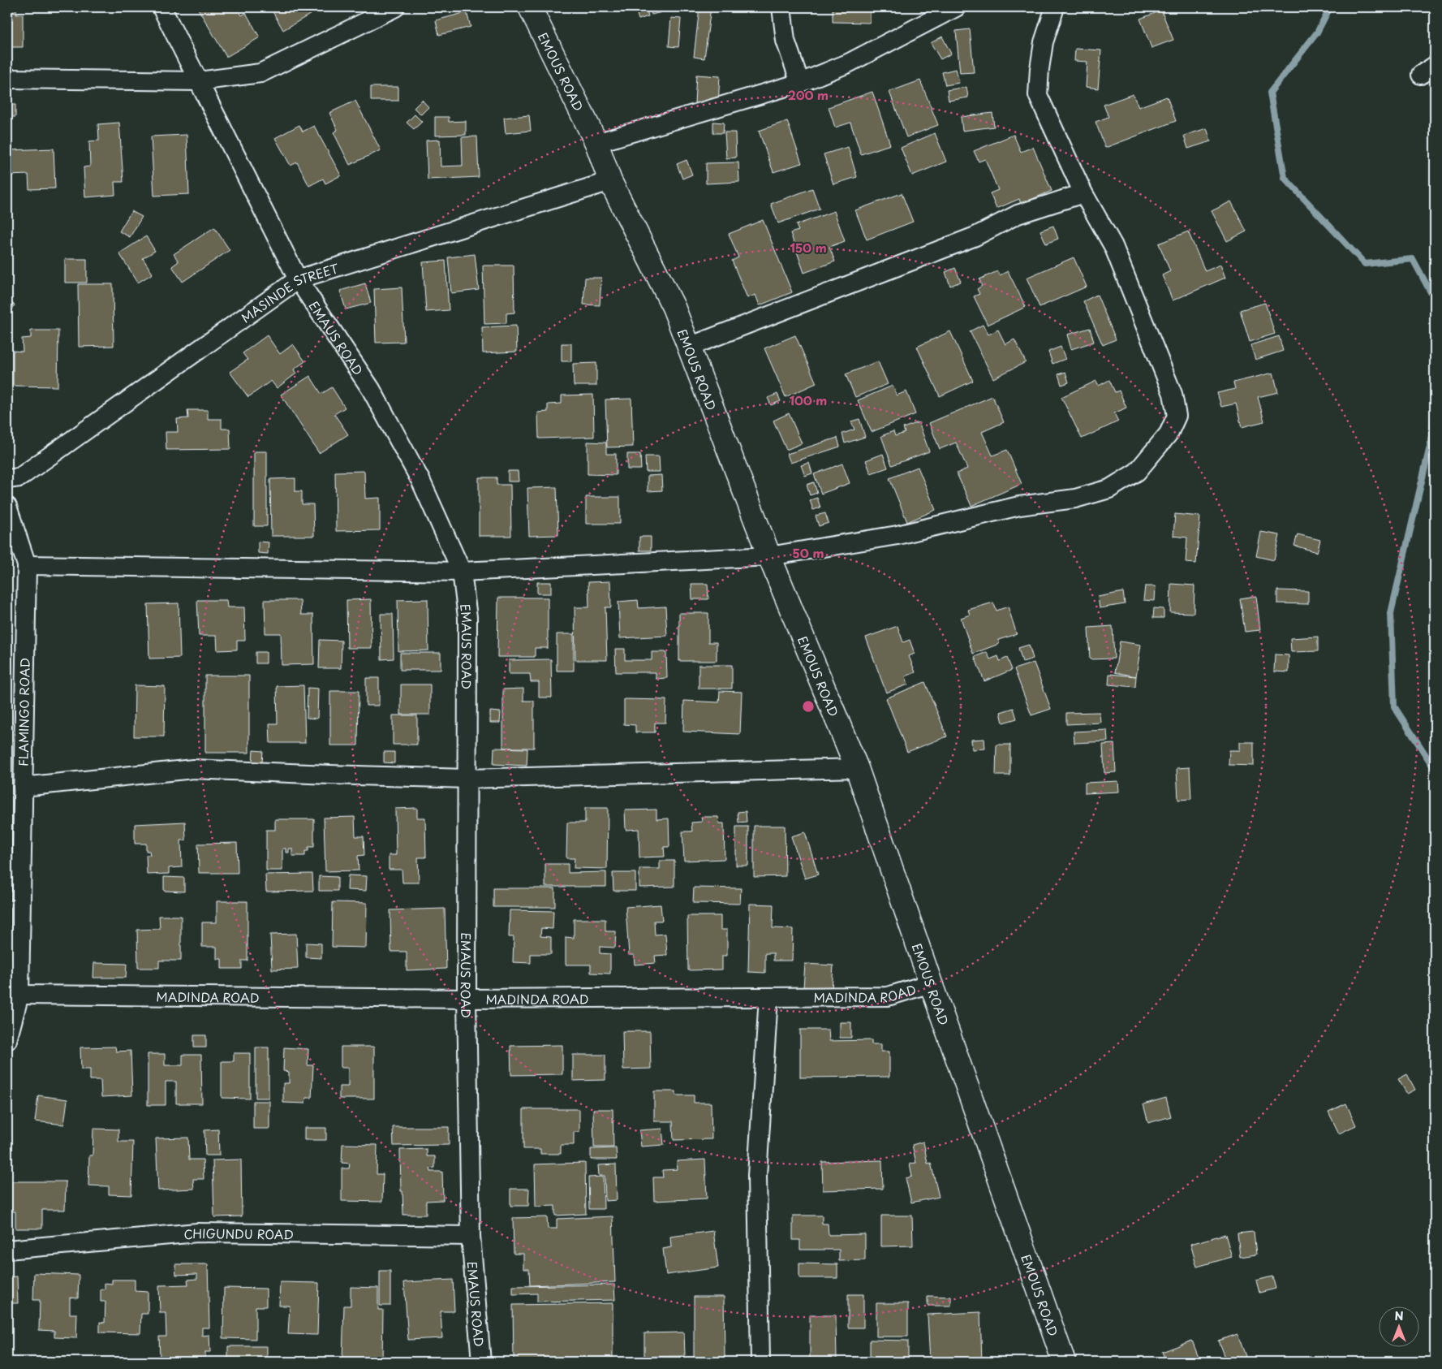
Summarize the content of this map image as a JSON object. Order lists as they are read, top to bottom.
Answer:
{
  "streets": {
    "street": [
      "EMOUS ROAD",
      "MASINDE STREET",
      "EMAUS ROAD",
      "FLAMINGO ROAD",
      "MADINDA ROAD",
      "CHIGUNDU ROAD"
    ]
  },
  "crossings": [
    ["EMOUS ROAD", "MASINDE STREET"],
    ["EMOUS ROAD", "MADINDA ROAD"],
    ["MASINDE STREET", "EMAUS ROAD"],
    ["EMAUS ROAD", "MADINDA ROAD"],
    ["EMAUS ROAD", "CHIGUNDU ROAD"],
    ["FLAMINGO ROAD", "MADINDA ROAD"]
  ],
  "north": "top",
  "rings": [
    "200 m",
    "150 m",
    "100 m",
    "50 m"
  ]
}
